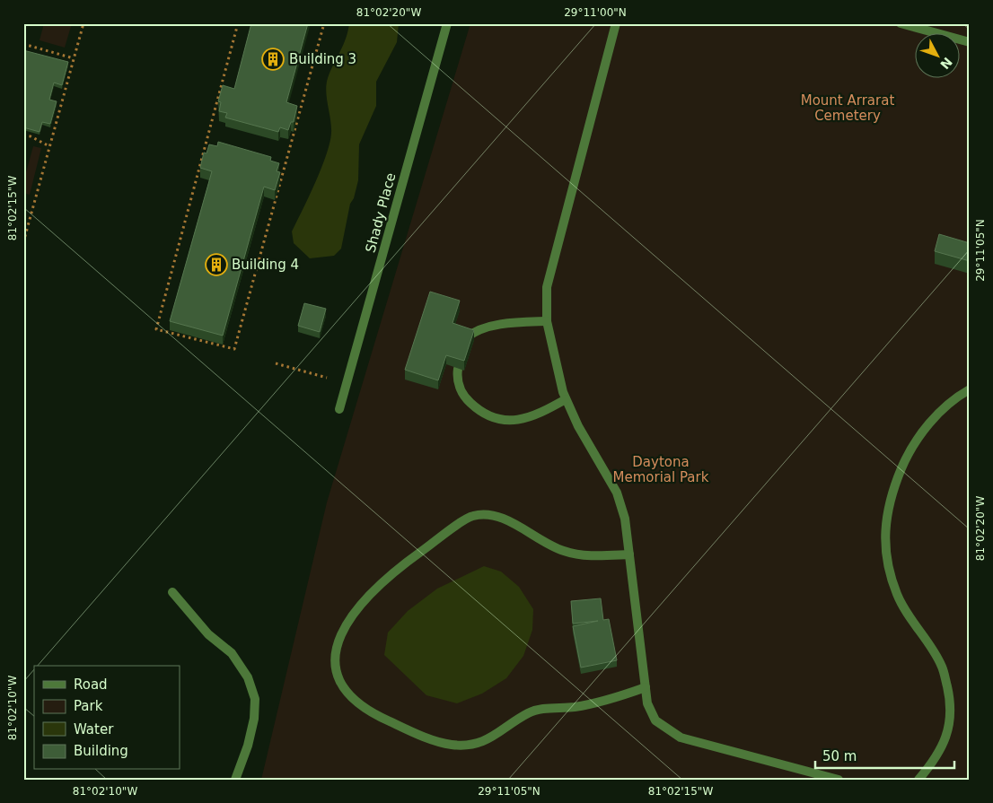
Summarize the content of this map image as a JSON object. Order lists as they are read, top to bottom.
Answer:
{
  "streets": {
    "street": ["Shady Place"]
  },
  "parks": ["Mount Arrarat Cemetery", "Daytona Memorial Park"],
  "places": {
    "building": ["Building 3", "Building 4"]
  },
  "legend": [
    "Road",
    "Park",
    "Water",
    "Building"
  ],
  "scale_bar": "50 m",
  "north": "bottom right",
  "coordinates": [
    "81°02'20\"W",
    "29°11'00\"N",
    "81°02'15\"W",
    "29°11'05\"N",
    "81°02'10\"W"
  ]
}
